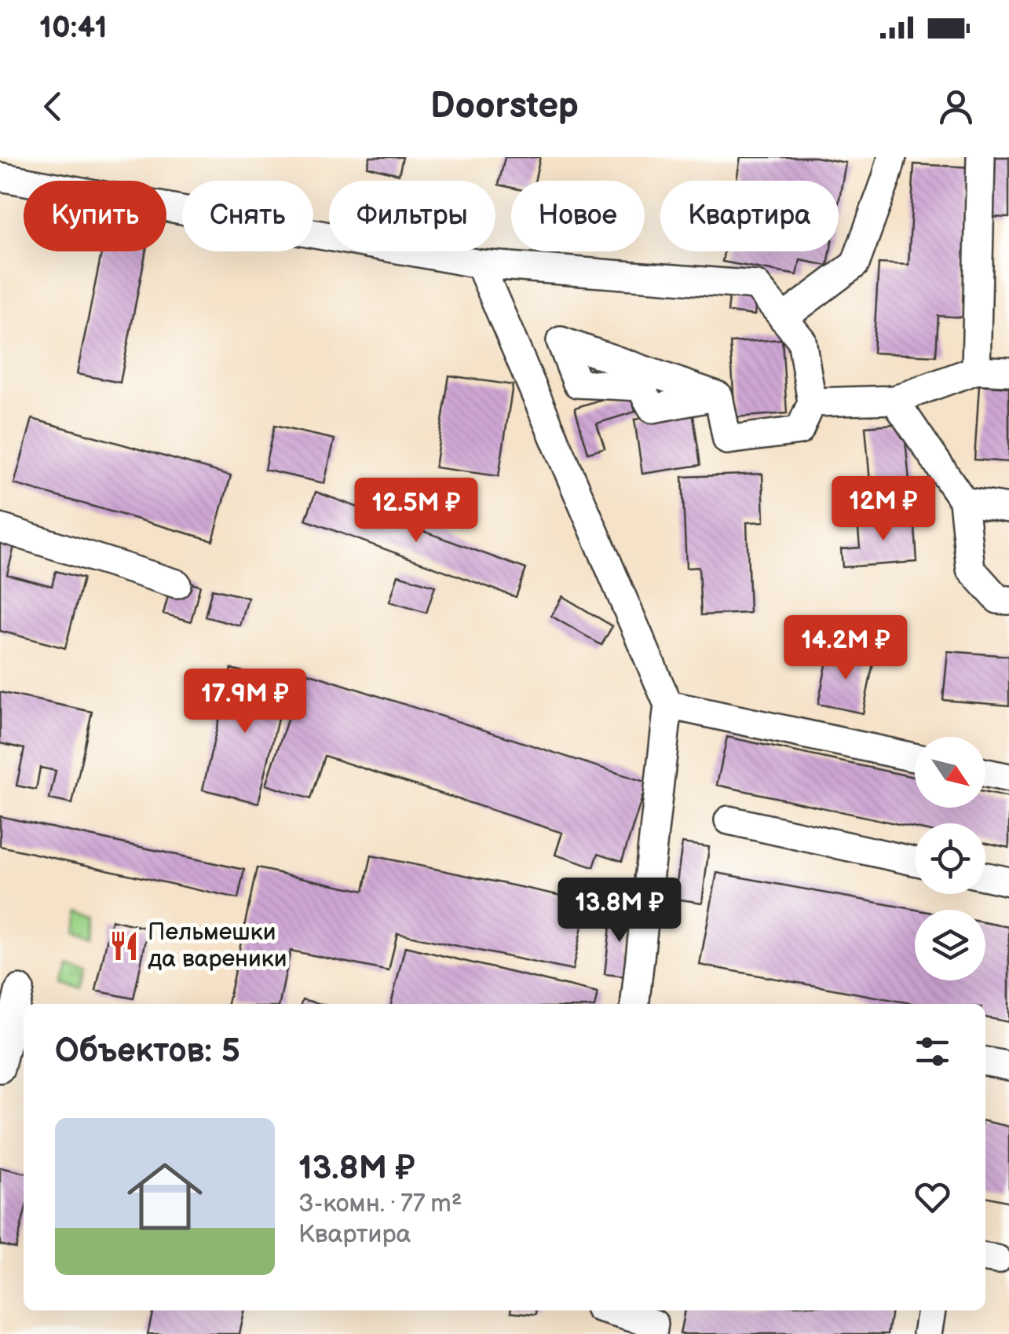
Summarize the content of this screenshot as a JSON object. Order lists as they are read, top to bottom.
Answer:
{
  "places": {
    "restaurant": ["Пельмешки да вареники"]
  },
  "north": "bottom right",
  "page": {
    "status": "10:41",
    "header": "Doorstep",
    "chip": [
      "Купить",
      "Снять",
      "Фильтры",
      "Новое",
      "Квартира"
    ],
    "price": [
      "12M ₽",
      "12.5M ₽",
      "14.2M ₽",
      "17.9M ₽",
      "13.8M ₽"
    ],
    "heading": "Объектов: 5",
    "list": [
      {
        "name": "13.8M ₽",
        "note": "3-комн. · 77 m² · Квартира"
      }
    ]
  }
}
